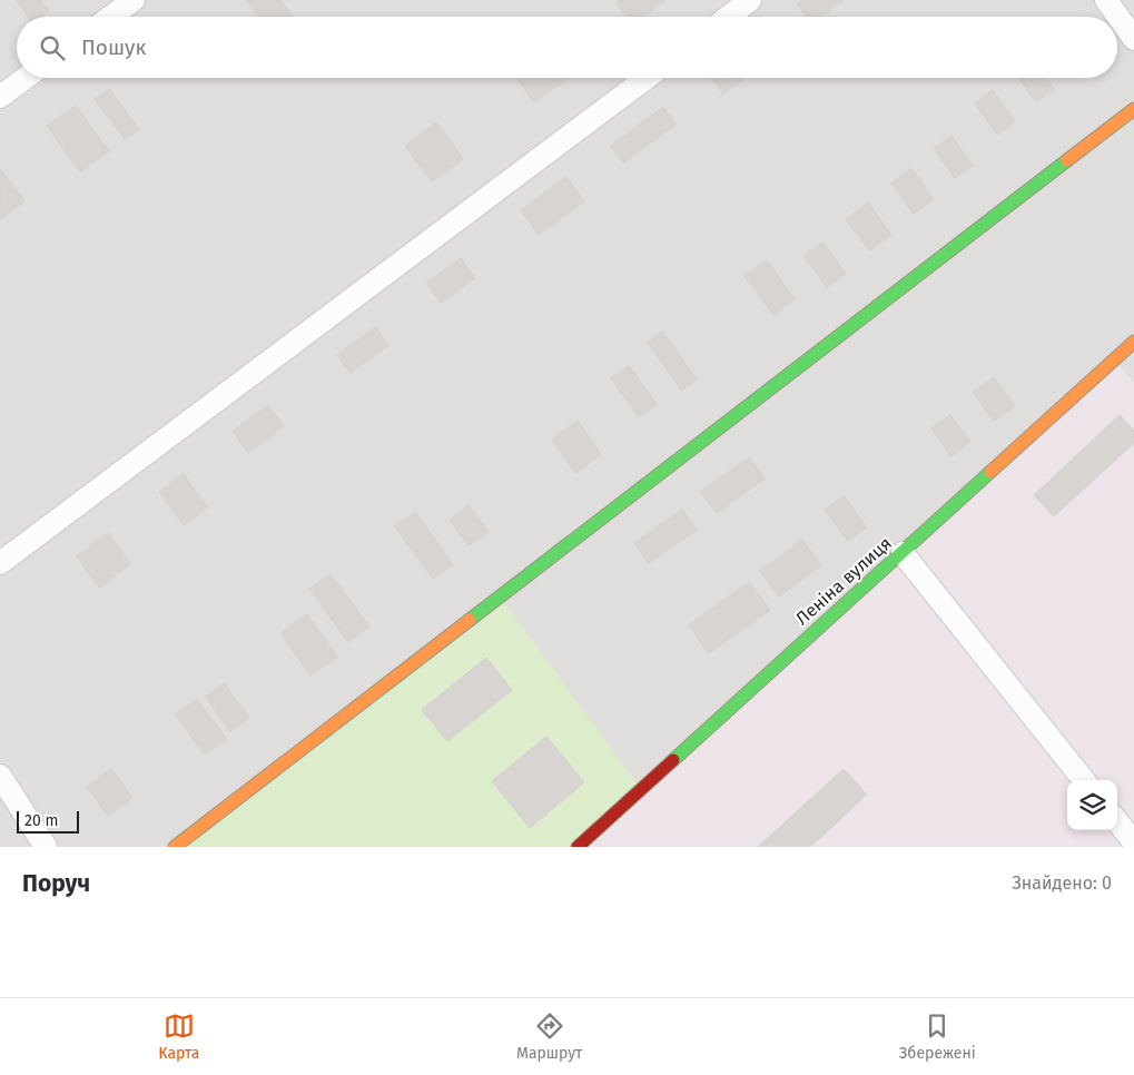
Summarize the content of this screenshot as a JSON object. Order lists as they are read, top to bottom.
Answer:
{
  "streets": {
    "street": ["Леніна вулиця"]
  },
  "scale_bar": "20 m",
  "page": {
    "search": "Пошук",
    "scale": "20 m",
    "heading": ["Поруч", "Знайдено: 0"],
    "nav": ["Карта", "Маршрут", "Збережені"]
  }
}
